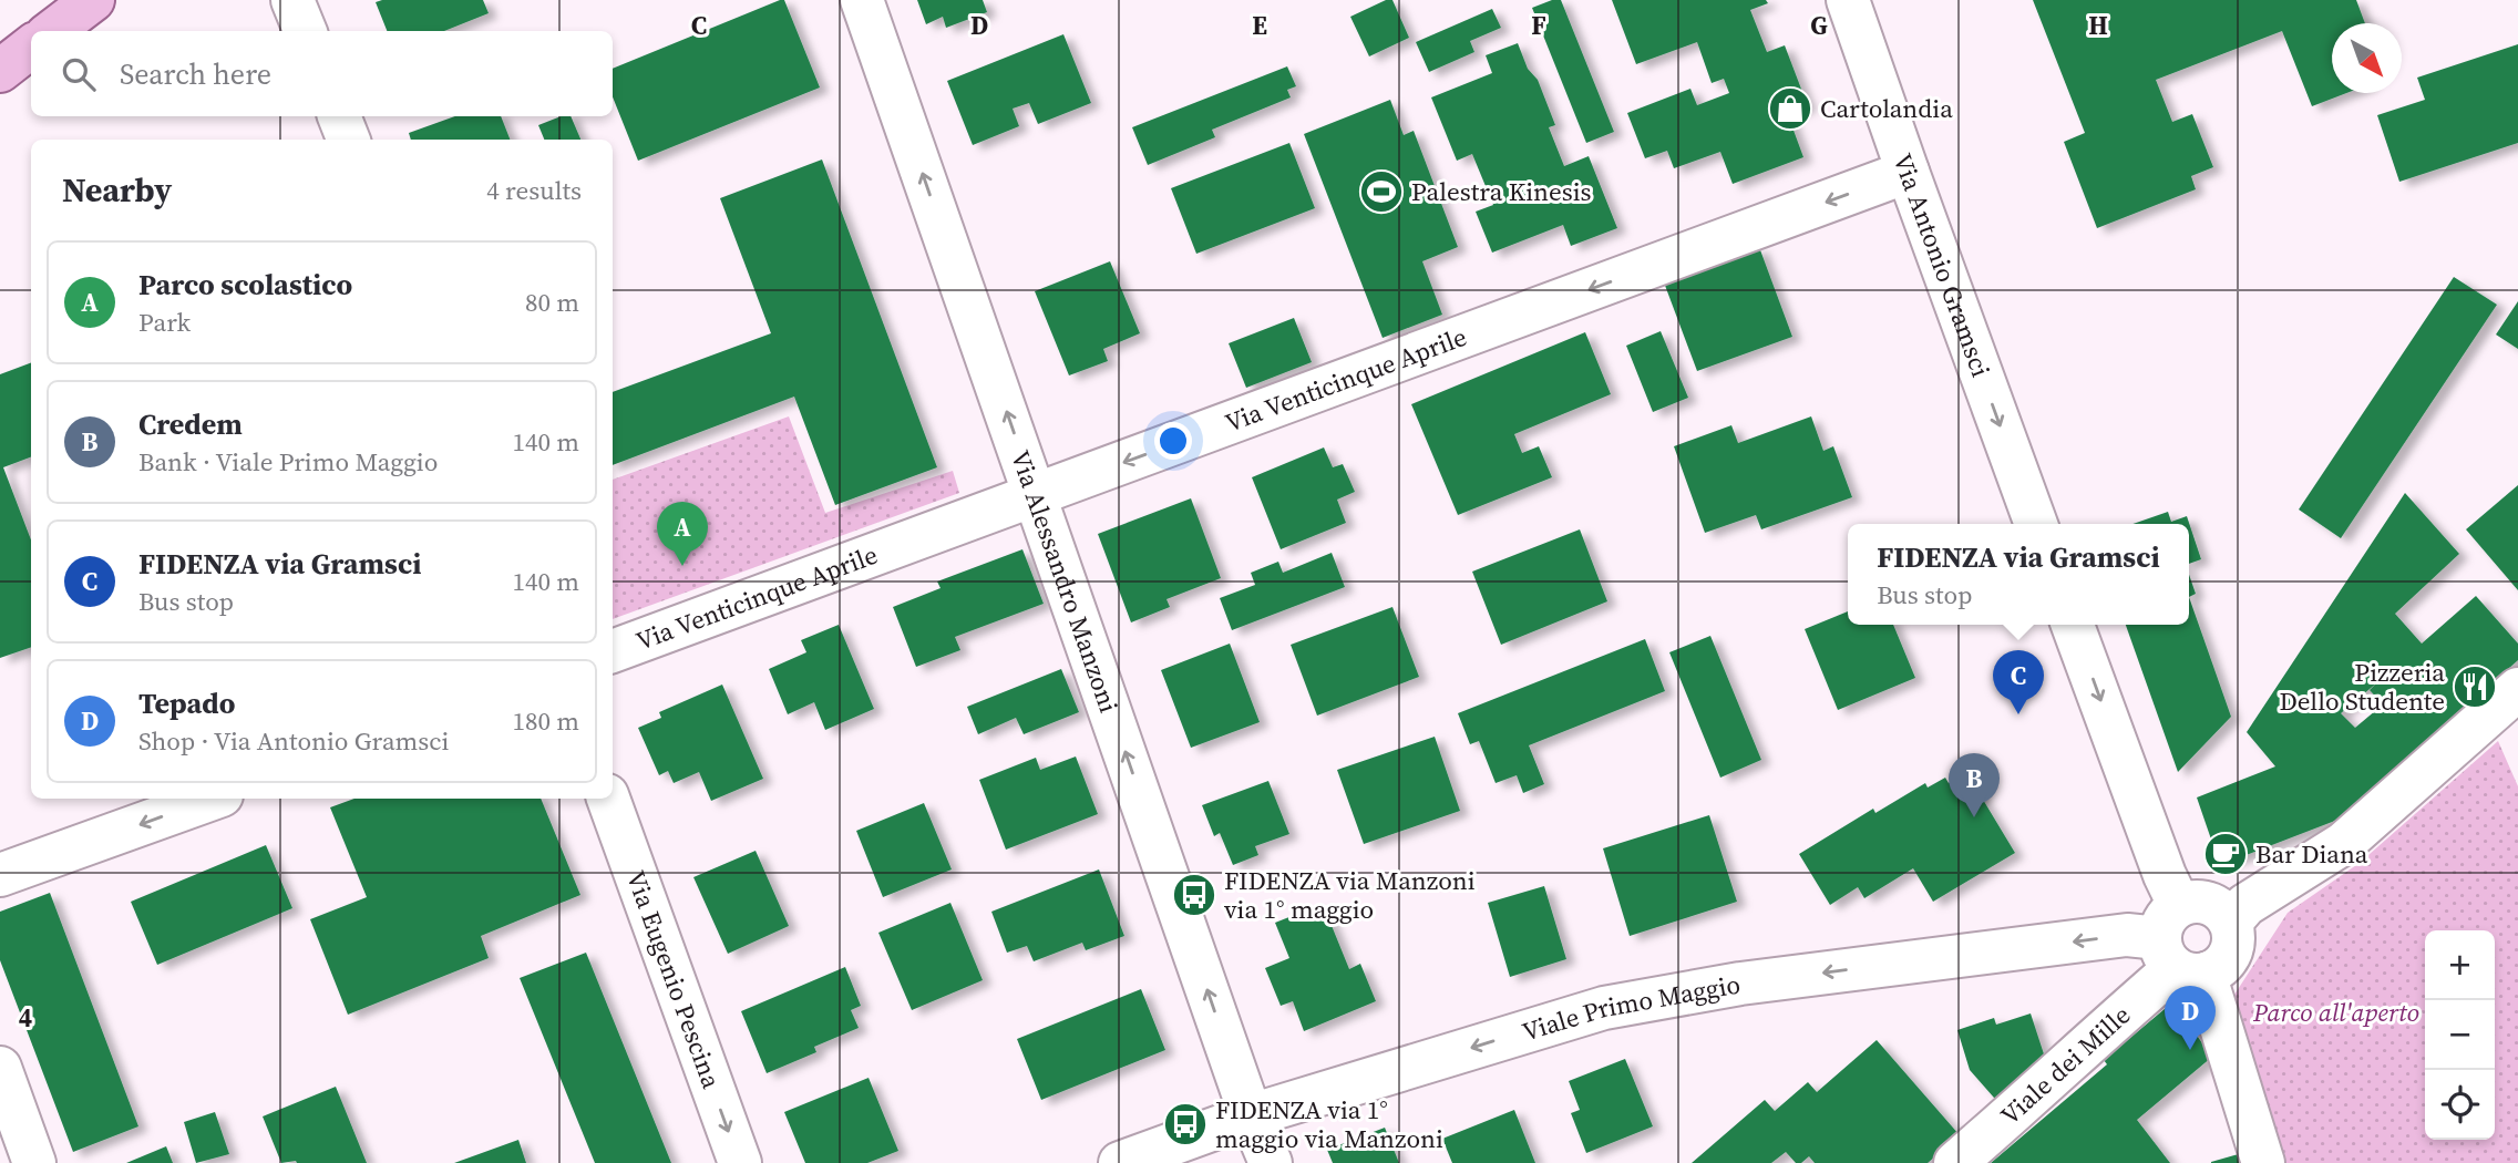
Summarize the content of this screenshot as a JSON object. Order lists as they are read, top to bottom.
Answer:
{
  "streets": {
    "street": [
      "Via Antonio Gramsci",
      "Via Venticinque Aprile",
      "Via Alessandro Manzoni",
      "Via Eugenio Pescina",
      "Viale Primo Maggio",
      "Viale dei Mille"
    ]
  },
  "crossings": [
    ["Via Antonio Gramsci", "Via Venticinque Aprile"],
    ["Via Venticinque Aprile", "Via Alessandro Manzoni"],
    ["Via Alessandro Manzoni", "Viale Primo Maggio"],
    ["Viale Primo Maggio", "Viale dei Mille"]
  ],
  "one_way": [
    "Via Antonio Gramsci",
    "Via Venticinque Aprile",
    "Via Alessandro Manzoni",
    "Via Eugenio Pescina",
    "Viale Primo Maggio"
  ],
  "parks": ["Parco all'aperto"],
  "places": {
    "shop": ["Cartolandia"],
    "sports": ["Palestra Kinesis"],
    "restaurant": ["Pizzeria Dello Studente"],
    "cafe": ["Bar Diana"],
    "bus stop": ["FIDENZA via Manzoni via 1° maggio", "FIDENZA via 1° maggio via Manzoni"]
  },
  "north": "bottom right",
  "page": {
    "search": "Search here",
    "heading": ["Nearby", "4 results"],
    "list": [
      {
        "mark": "A",
        "name": "Parco scolastico",
        "note": "Park",
        "value": "80 m"
      },
      {
        "mark": "B",
        "name": "Credem",
        "note": "Bank · Viale Primo Maggio",
        "value": "140 m"
      },
      {
        "mark": "C",
        "name": "FIDENZA via Gramsci",
        "note": "Bus stop",
        "value": "140 m"
      },
      {
        "mark": "D",
        "name": "Tepado",
        "note": "Shop · Via Antonio Gramsci",
        "value": "180 m"
      }
    ],
    "pins": [
      "A",
      "C",
      "B",
      "D"
    ],
    "popup": ["FIDENZA via Gramsci", "Bus stop"],
    "map_buttons": ["+", "−"]
  },
  "grid": {
    "columns": [
      "C",
      "D",
      "E",
      "F",
      "G",
      "H"
    ],
    "rows": ["4"]
  }
}
